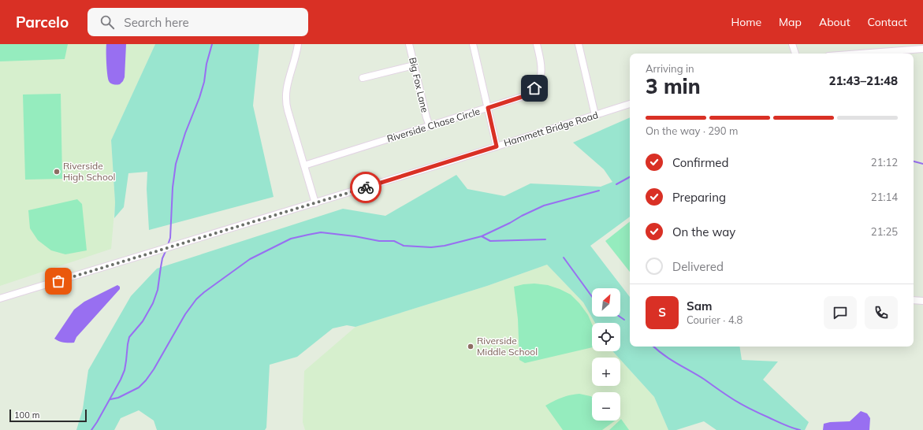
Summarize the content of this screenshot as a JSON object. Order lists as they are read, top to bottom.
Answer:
{
  "streets": {
    "street": ["Big Fox Lane", "Riverside Chase Circle", "Hammett Bridge Road"]
  },
  "crossings": [
    ["Big Fox Lane", "Riverside Chase Circle"]
  ],
  "places": ["Riverside High School", "Riverside Middle School"],
  "scale_bar": "100 m",
  "north": "top right",
  "page": {
    "header": "Parcelo",
    "search": "Search here",
    "nav": [
      "Home",
      "Map",
      "About",
      "Contact"
    ],
    "heading": ["3 min", "Arriving in", "21:43–21:48"],
    "panel": ["Sam", "Courier · 4.8"],
    "bar": "On the way · 290 m",
    "list": [
      ["Confirmed", "21:12"],
      ["Preparing", "21:14"],
      ["On the way", "21:25"],
      "Delivered"
    ],
    "map_buttons": ["+", "−"],
    "round": "S",
    "scale": "100 m"
  }
}
